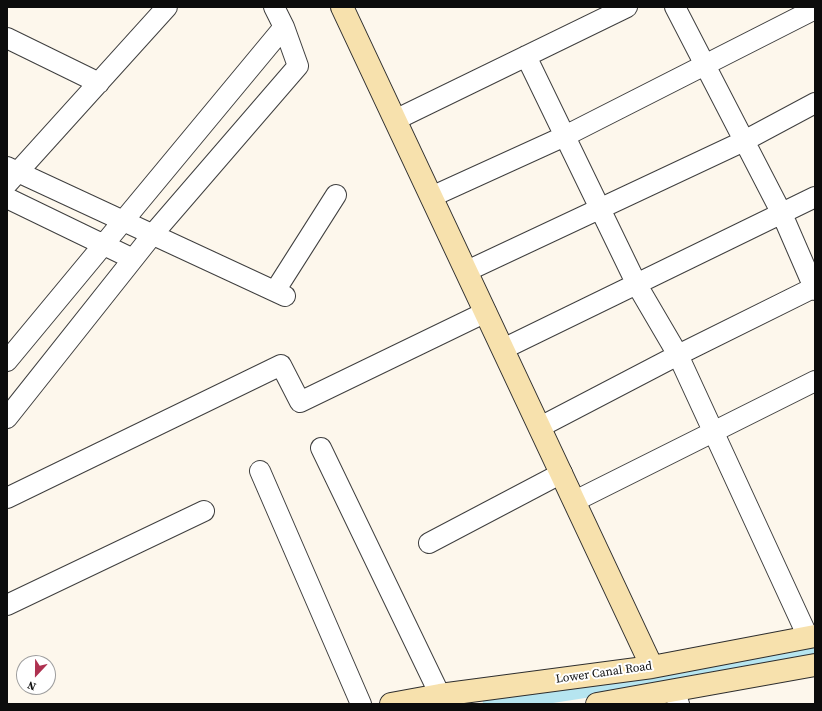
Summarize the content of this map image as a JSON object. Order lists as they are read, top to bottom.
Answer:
{
  "streets": {
    "street": ["Lower Canal Road"]
  },
  "north": "bottom"
}
